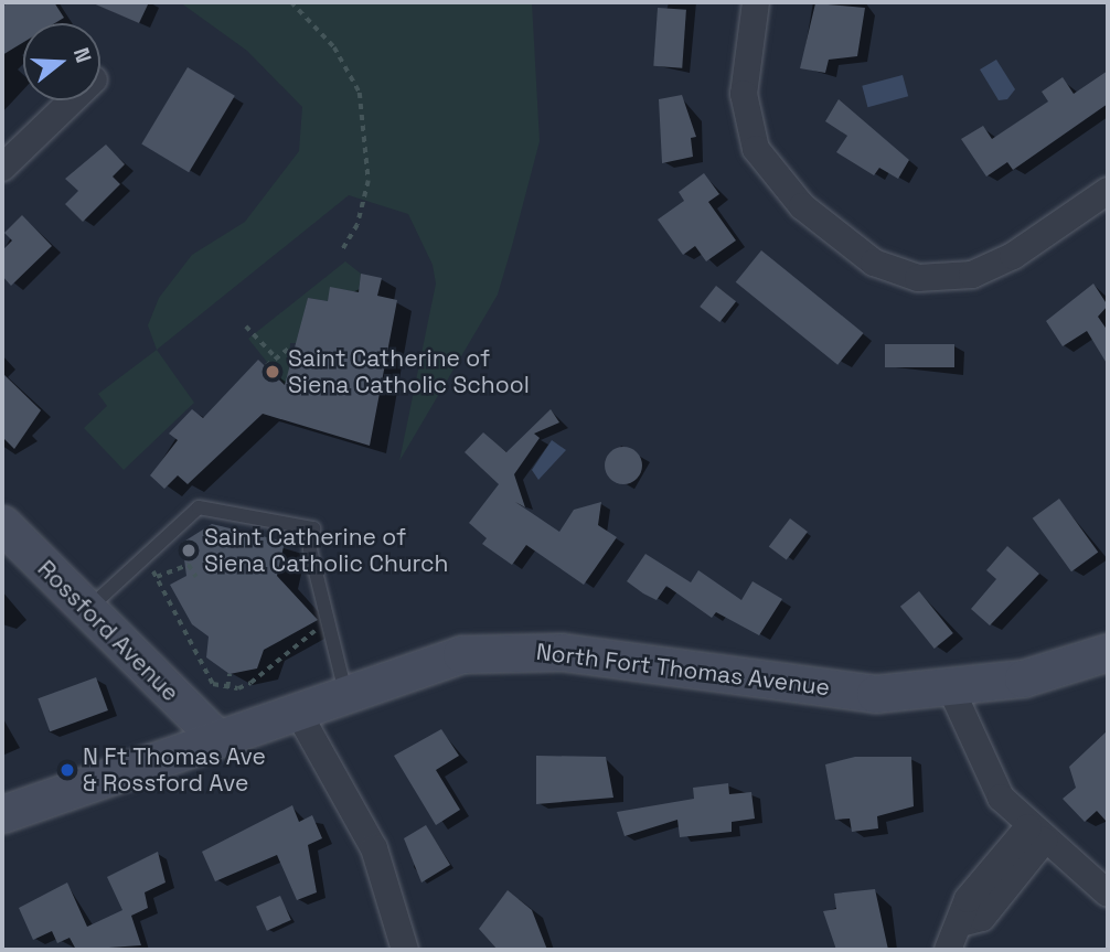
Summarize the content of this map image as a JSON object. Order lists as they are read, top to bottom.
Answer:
{
  "streets": {
    "street": ["Rossford Avenue", "North Fort Thomas Avenue"]
  },
  "crossings": [
    ["Rossford Avenue", "North Fort Thomas Avenue"]
  ],
  "places": ["Saint Catherine of Siena Catholic School", "Saint Catherine of Siena Catholic Church", "N Ft Thomas Ave & Rossford Ave"],
  "north": "right"
}
